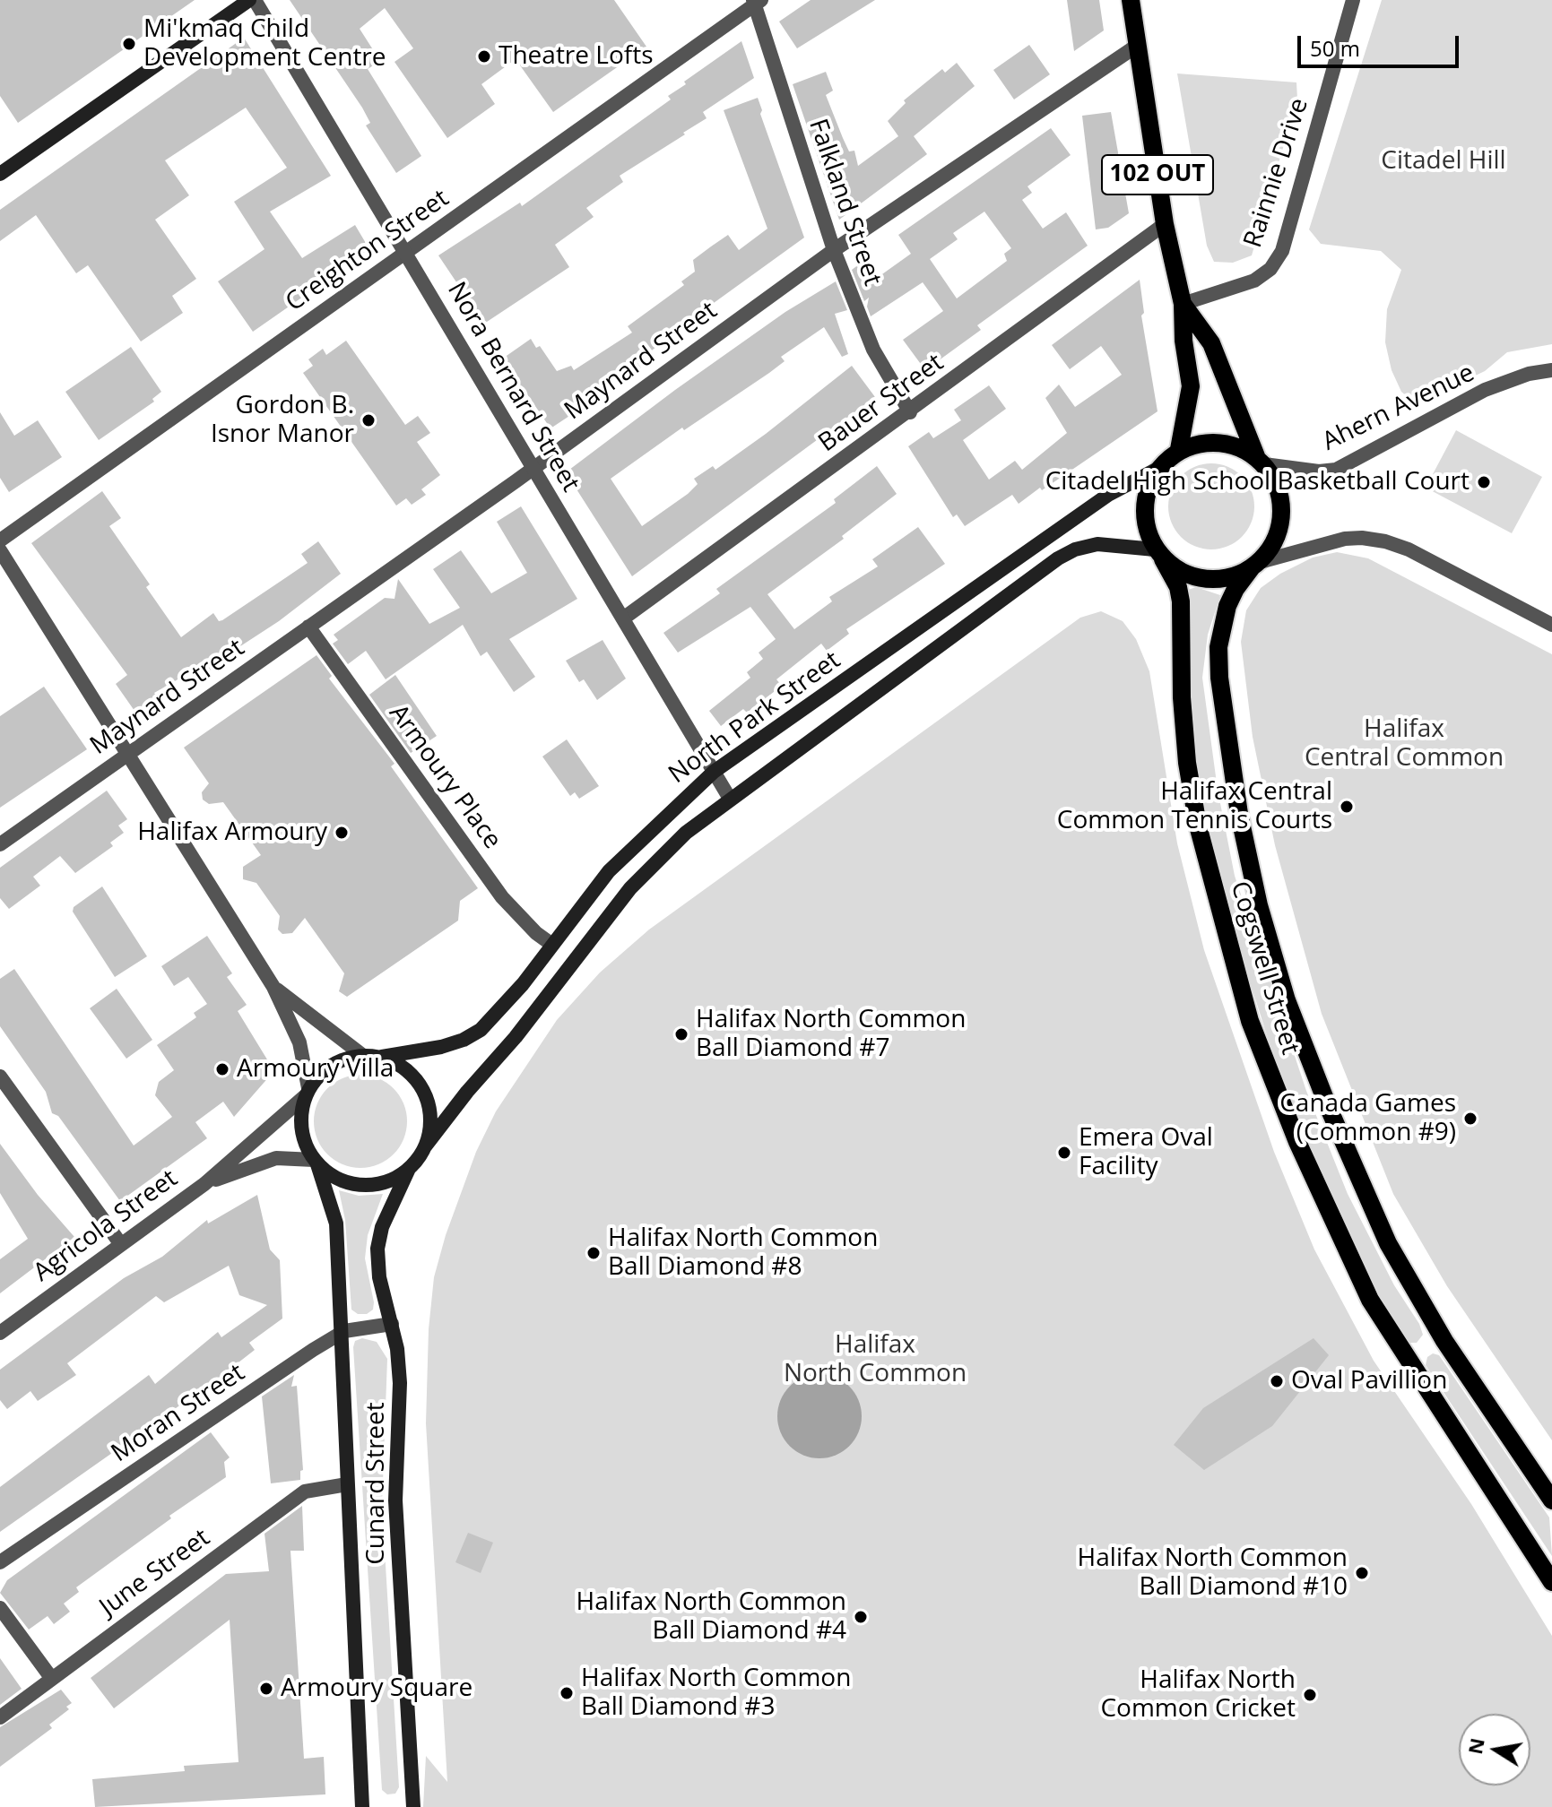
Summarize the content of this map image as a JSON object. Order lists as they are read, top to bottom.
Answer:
{
  "streets": {
    "main road": [
      "102 OUT",
      "North Park Street",
      "Cogswell Street",
      "Cunard Street"
    ],
    "street": [
      "Rainnie Drive",
      "Falkland Street",
      "Creighton Street",
      "Maynard Street",
      "Nora Bernard Street",
      "Bauer Street",
      "Ahern Avenue",
      "Armoury Place",
      "Agricola Street",
      "Moran Street",
      "June Street"
    ]
  },
  "crossings": [
    ["Rainnie Drive", "102 OUT"],
    ["102 OUT", "Maynard Street"],
    ["102 OUT", "Bauer Street"],
    ["102 OUT", "Ahern Avenue"],
    ["102 OUT", "North Park Street"],
    ["102 OUT", "Cogswell Street"],
    ["Falkland Street", "Creighton Street"],
    ["Falkland Street", "Maynard Street"],
    ["Falkland Street", "Bauer Street"],
    ["Creighton Street", "Nora Bernard Street"],
    ["Maynard Street", "Nora Bernard Street"],
    ["Maynard Street", "Armoury Place"],
    ["Nora Bernard Street", "Bauer Street"],
    ["Nora Bernard Street", "North Park Street"],
    ["Ahern Avenue", "North Park Street"],
    ["Ahern Avenue", "Cogswell Street"],
    ["North Park Street", "Armoury Place"],
    ["North Park Street", "Cogswell Street"],
    ["North Park Street", "Agricola Street"],
    ["North Park Street", "Cunard Street"],
    ["Agricola Street", "Cunard Street"],
    ["Moran Street", "Cunard Street"],
    ["Cunard Street", "June Street"]
  ],
  "parks": ["Citadel Hill", "Halifax Central Common", "Halifax North Common"],
  "places": [
    "Mi'kmaq Child Development Centre",
    "Theatre Lofts",
    "Gordon B. Isnor Manor",
    "Citadel High School Basketball Court",
    "Halifax Central Common Tennis Courts",
    "Halifax Armoury",
    "Halifax North Common Ball Diamond #7",
    "Armoury Villa",
    "Canada Games (Common #9)",
    "Emera Oval Facility",
    "Halifax North Common Ball Diamond #8",
    "Oval Pavillion",
    "Halifax North Common Ball Diamond #10",
    "Halifax North Common Ball Diamond #4",
    "Armoury Square",
    "Halifax North Common Ball Diamond #3",
    "Halifax North Common Cricket"
  ],
  "scale_bar": "50 m",
  "north": "left"
}
